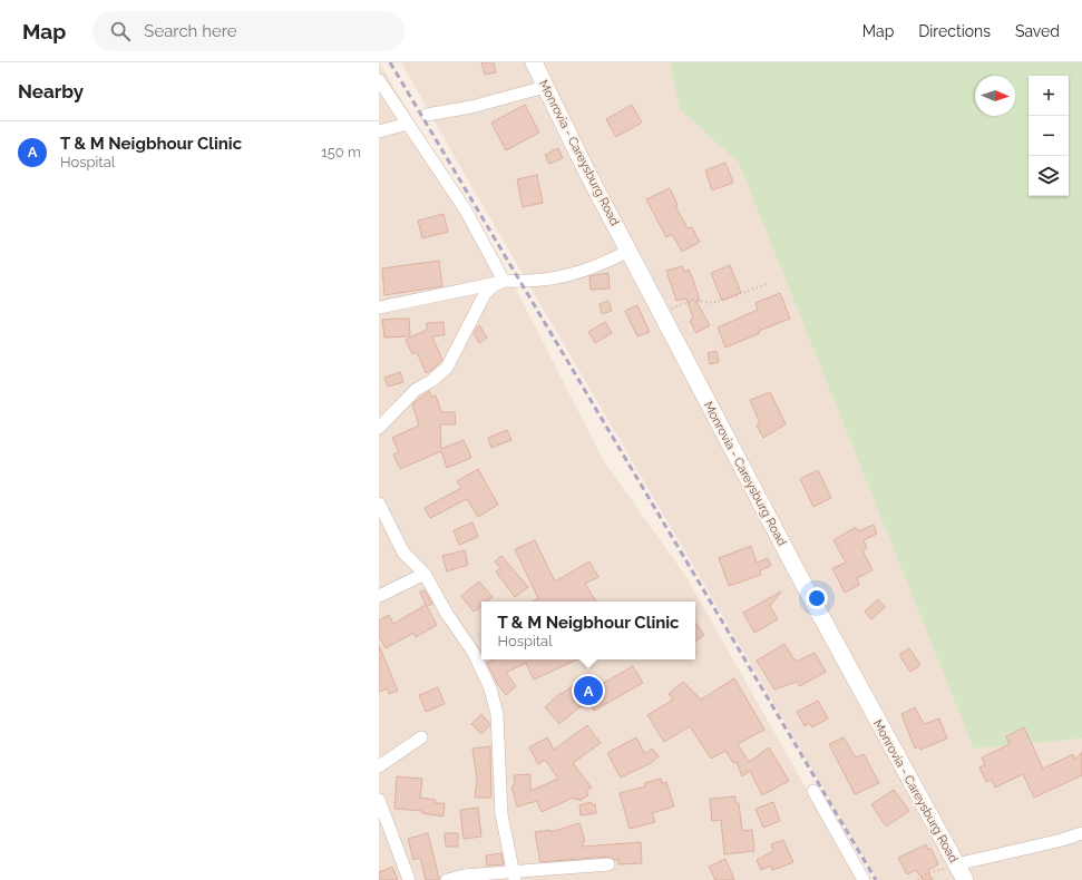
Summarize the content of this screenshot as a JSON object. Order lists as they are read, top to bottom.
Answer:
{
  "streets": {
    "main road": ["Monrovia - Careysburg Road"]
  },
  "north": "right",
  "page": {
    "header": "Map",
    "search": "Search here",
    "nav": ["Map", "Directions", "Saved"],
    "heading": "Nearby",
    "map_buttons": ["+", "−"],
    "list": [
      {
        "mark": "A",
        "name": "T & M Neigbhour Clinic",
        "note": "Hospital",
        "value": "150 m"
      }
    ],
    "popup": ["T & M Neigbhour Clinic", "Hospital"],
    "pins": "A"
  }
}
